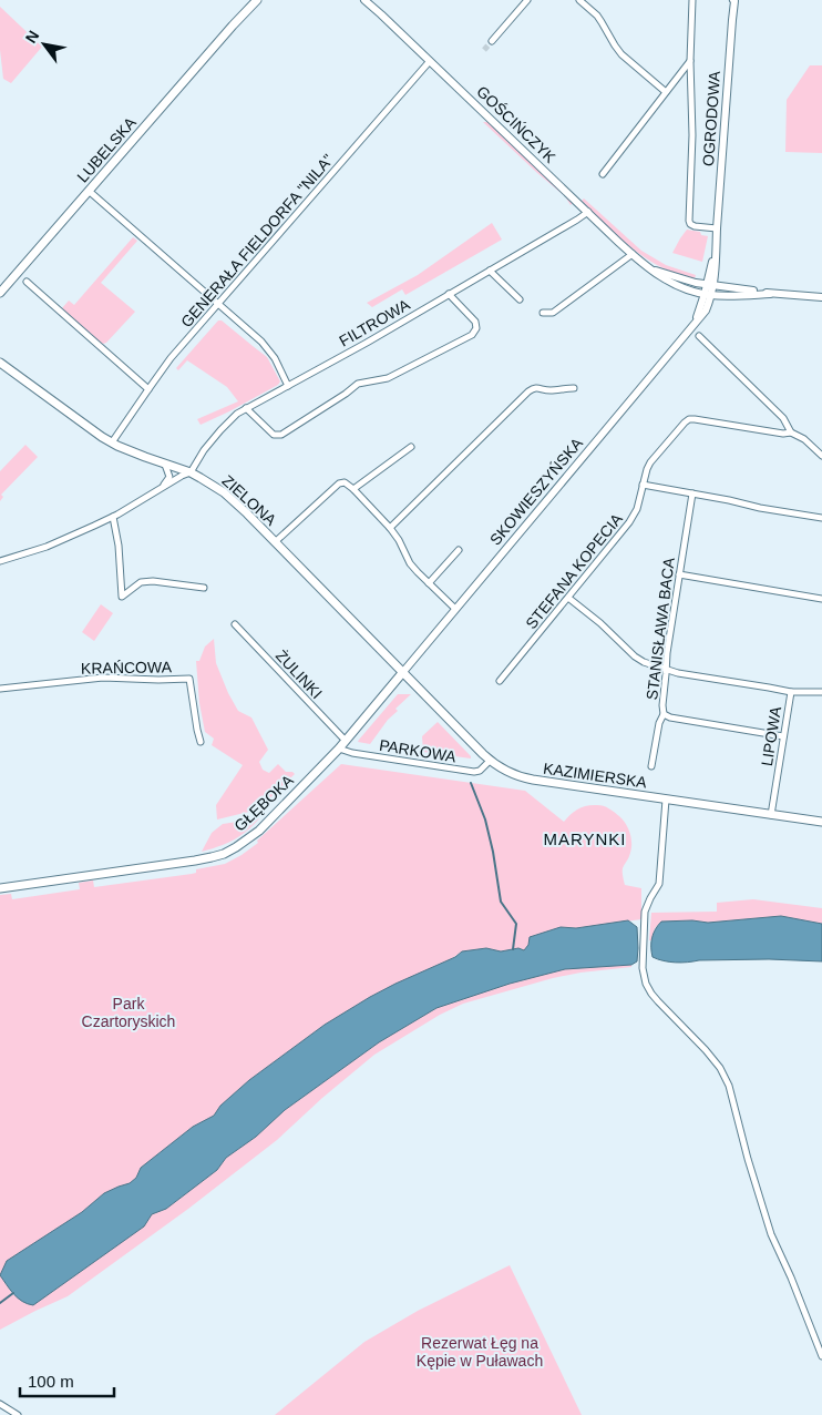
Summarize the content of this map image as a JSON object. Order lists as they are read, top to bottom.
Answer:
{
  "streets": {
    "main road": [
      "LUBELSKA",
      "ZIELONA",
      "KAZIMIERSKA",
      "GŁĘBOKA"
    ],
    "street": [
      "OGRODOWA",
      "GOŚCIŃCZYK",
      "GENERAŁA FIELDORFA \"NILA\"",
      "FILTROWA",
      "SKOWIESZYŃSKA",
      "STEFANA KOPECIA",
      "STANISŁAWA BACA",
      "KRAŃCOWA",
      "ŻULINKI",
      "LIPOWA",
      "PARKOWA"
    ]
  },
  "crossings": [
    ["OGRODOWA", "GOŚCIŃCZYK"],
    ["OGRODOWA", "SKOWIESZYŃSKA"],
    ["GOŚCIŃCZYK", "GENERAŁA FIELDORFA \"NILA\""],
    ["GOŚCIŃCZYK", "FILTROWA"],
    ["GOŚCIŃCZYK", "SKOWIESZYŃSKA"],
    ["GENERAŁA FIELDORFA \"NILA\"", "ZIELONA"],
    ["FILTROWA", "ZIELONA"],
    ["SKOWIESZYŃSKA", "ZIELONA"],
    ["SKOWIESZYŃSKA", "KAZIMIERSKA"],
    ["SKOWIESZYŃSKA", "GŁĘBOKA"],
    ["ZIELONA", "KAZIMIERSKA"],
    ["ZIELONA", "GŁĘBOKA"],
    ["ŻULINKI", "GŁĘBOKA"],
    ["LIPOWA", "KAZIMIERSKA"],
    ["PARKOWA", "KAZIMIERSKA"],
    ["PARKOWA", "GŁĘBOKA"],
    ["KAZIMIERSKA", "GŁĘBOKA"]
  ],
  "districts": ["MARYNKI"],
  "parks": ["Park Czartoryskich", "Rezerwat Łęg na Kępie w Puławach"],
  "scale_bar": "100 m",
  "north": "top left"
}
